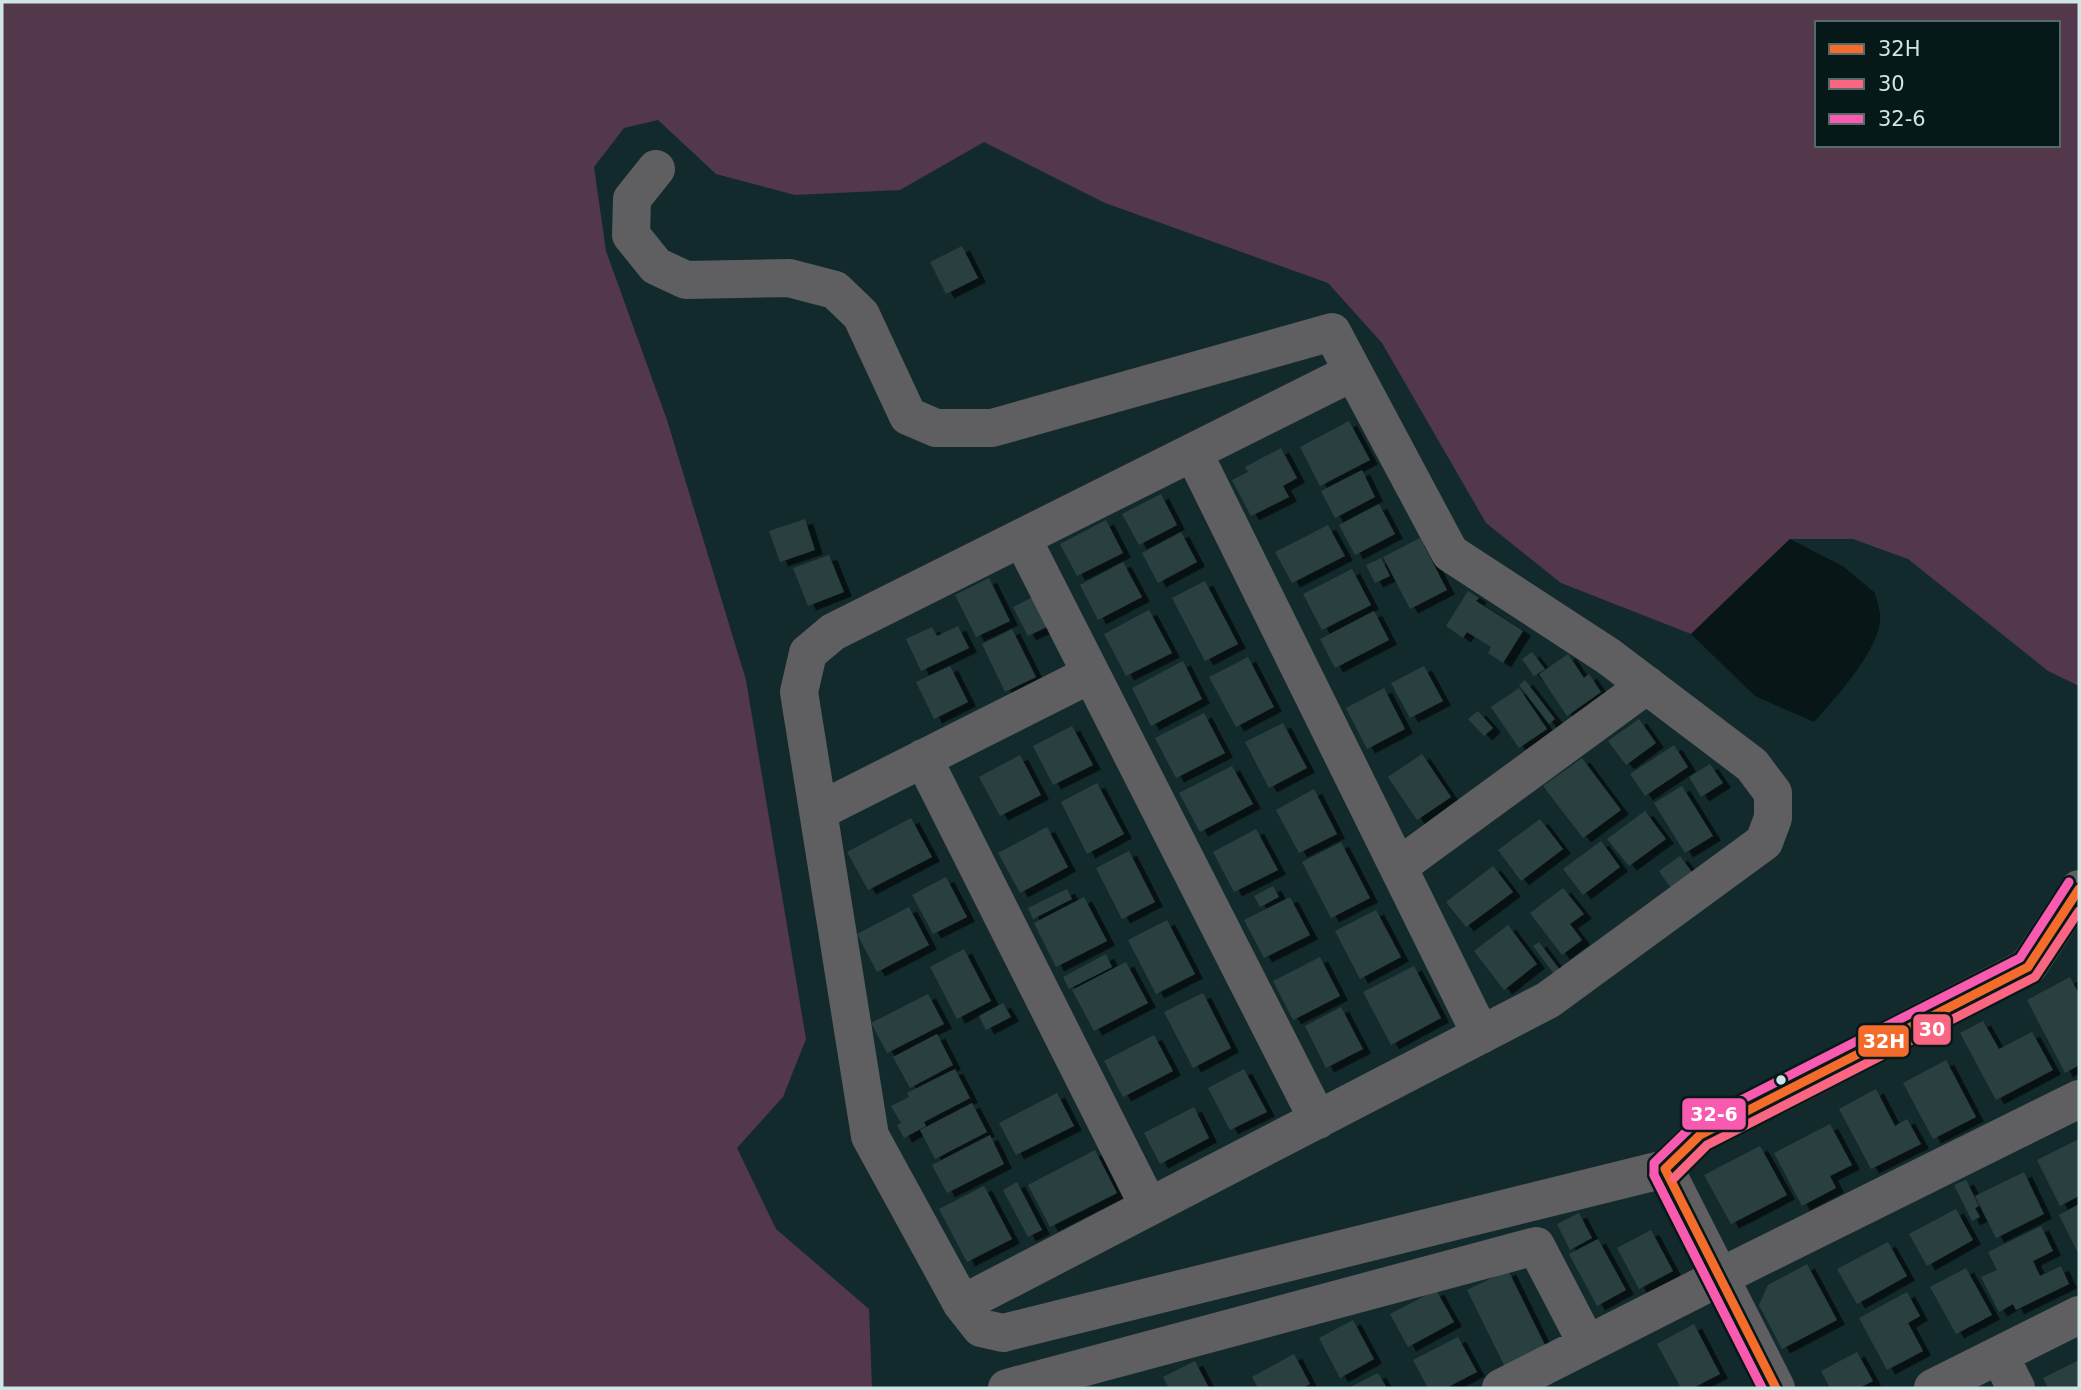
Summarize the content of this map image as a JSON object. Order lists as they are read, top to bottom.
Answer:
{
  "lines": ["transit line 32-6", "transit line 32H", "transit line 30"],
  "legend": ["32H", "30", "32-6"]
}
